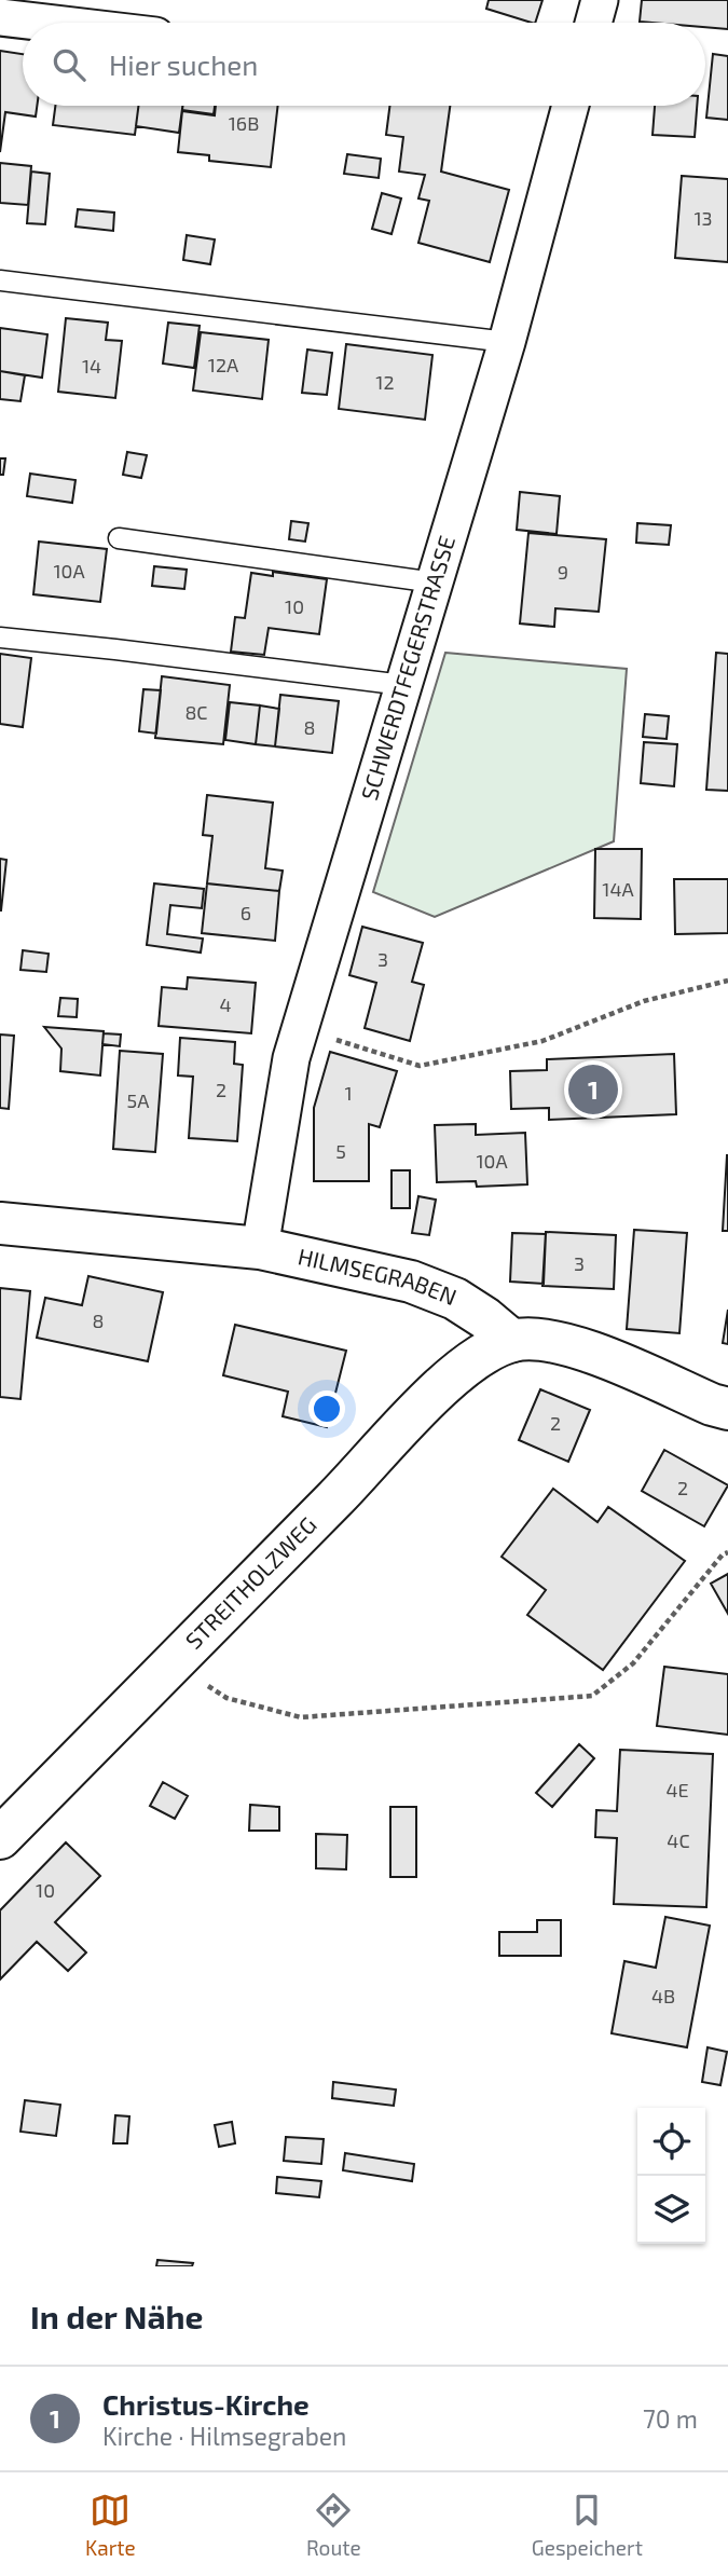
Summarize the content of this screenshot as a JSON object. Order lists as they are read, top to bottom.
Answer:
{
  "streets": {
    "street": ["SCHWERDTFEGERSTRASSE", "HILMSEGRABEN", "STREITHOLZWEG"]
  },
  "crossings": [
    ["SCHWERDTFEGERSTRASSE", "HILMSEGRABEN"],
    ["HILMSEGRABEN", "STREITHOLZWEG"]
  ],
  "house_numbers": [
    "16B",
    "13",
    "12A",
    "14",
    "12",
    "10A",
    "9",
    "10",
    "8C",
    "8",
    "14A",
    "6",
    "3",
    "4",
    "2",
    "1",
    "5A",
    "5",
    "10A",
    "3",
    "8",
    "2",
    "2",
    "4E",
    "4C",
    "10",
    "4B"
  ],
  "page": {
    "search": "Hier suchen",
    "pins": "1",
    "heading": "In der Nähe",
    "list": [
      {
        "mark": "1",
        "name": "Christus-Kirche",
        "note": "Kirche · Hilmsegraben",
        "value": "70 m"
      }
    ],
    "nav": ["Karte", "Route", "Gespeichert"]
  }
}
